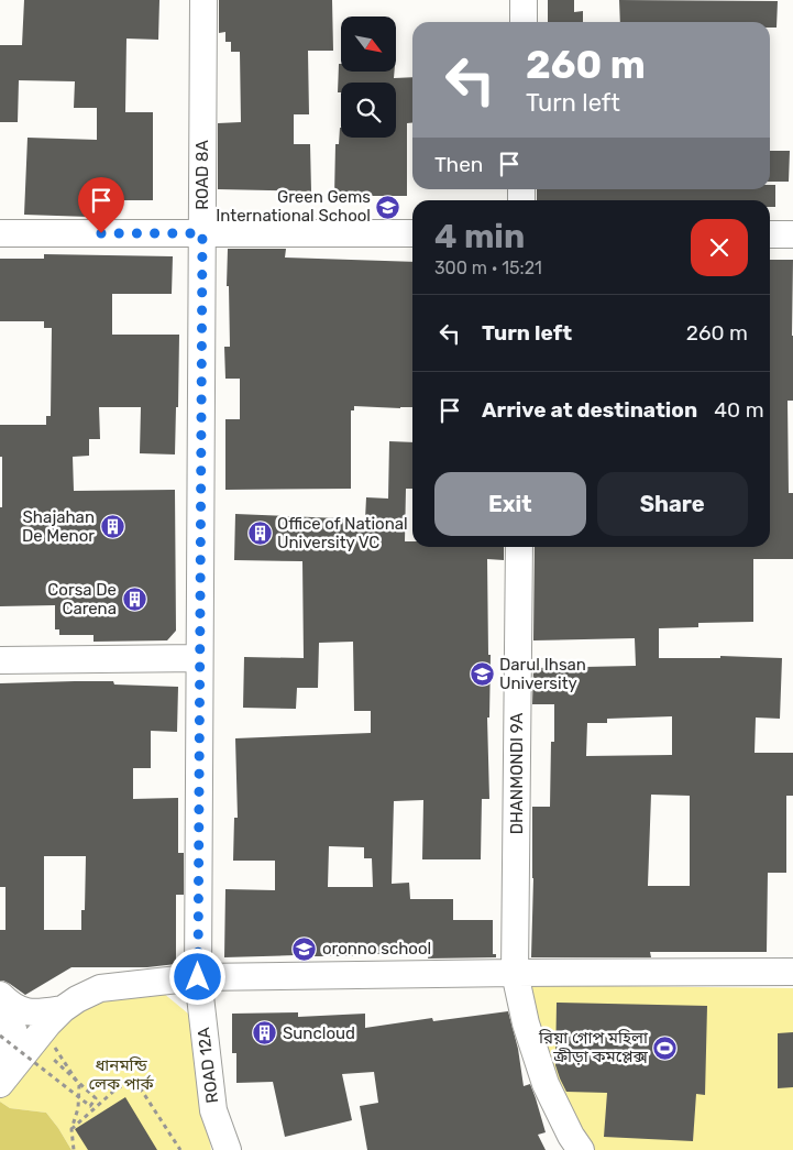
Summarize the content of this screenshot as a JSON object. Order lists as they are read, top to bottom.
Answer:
{
  "streets": {
    "street": ["ROAD 8A", "DHANMONDI 9A", "ROAD 12A"]
  },
  "crossings": [
    ["ROAD 8A", "ROAD 12A"]
  ],
  "parks": ["ধানমন্ডি লেক পার্ক"],
  "places": {
    "school or university": ["Green Gems International School", "Darul Ihsan University", "oronno school"],
    "building": [
      "Shajahan De Menor",
      "Office of National University VC",
      "Corsa De Carena",
      "Suncloud"
    ],
    "sports": ["রিয়া গোপ মহিলা ক্রীড়া কমপ্লেক্স"]
  },
  "north": "bottom right",
  "page": {
    "turn": ["260 m", "Turn left"],
    "then": "Then",
    "heading": ["4 min", "300 m · 15:21"],
    "list": [
      {
        "name": "Turn left",
        "value": "260 m"
      },
      {
        "name": "Arrive at destination",
        "value": "40 m"
      }
    ],
    "buttons": ["Exit", "Share"]
  }
}
